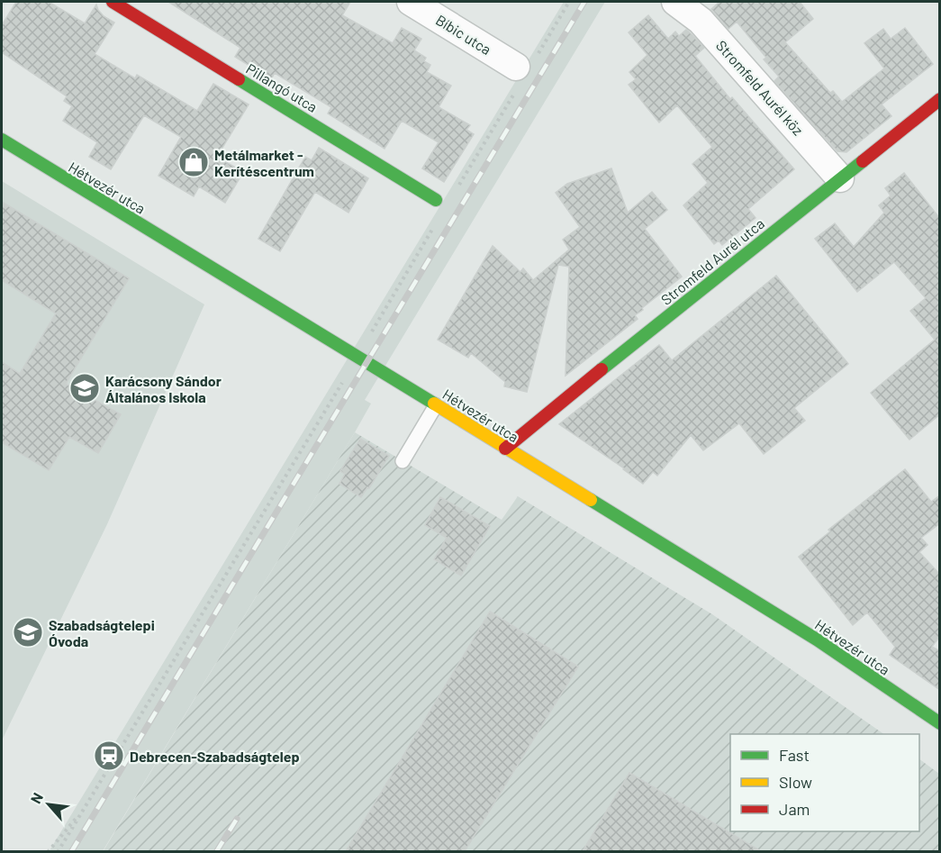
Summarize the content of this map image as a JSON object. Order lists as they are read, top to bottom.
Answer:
{
  "streets": {
    "street": [
      "Bíbic utca",
      "Pillangó utca",
      "Stromfeld Aurél köz",
      "Hétvezér utca",
      "Stromfeld Aurél utca"
    ]
  },
  "crossings": [
    ["Stromfeld Aurél köz", "Stromfeld Aurél utca"],
    ["Hétvezér utca", "Stromfeld Aurél utca"]
  ],
  "places": {
    "shop": ["Metálmarket - Kerítéscentrum"],
    "school or university": ["Karácsony Sándor Általános Iskola", "Szabadságtelepi Óvoda"],
    "station": ["Debrecen-Szabadságtelep"]
  },
  "legend": ["Fast", "Slow", "Jam"],
  "north": "top left"
}
